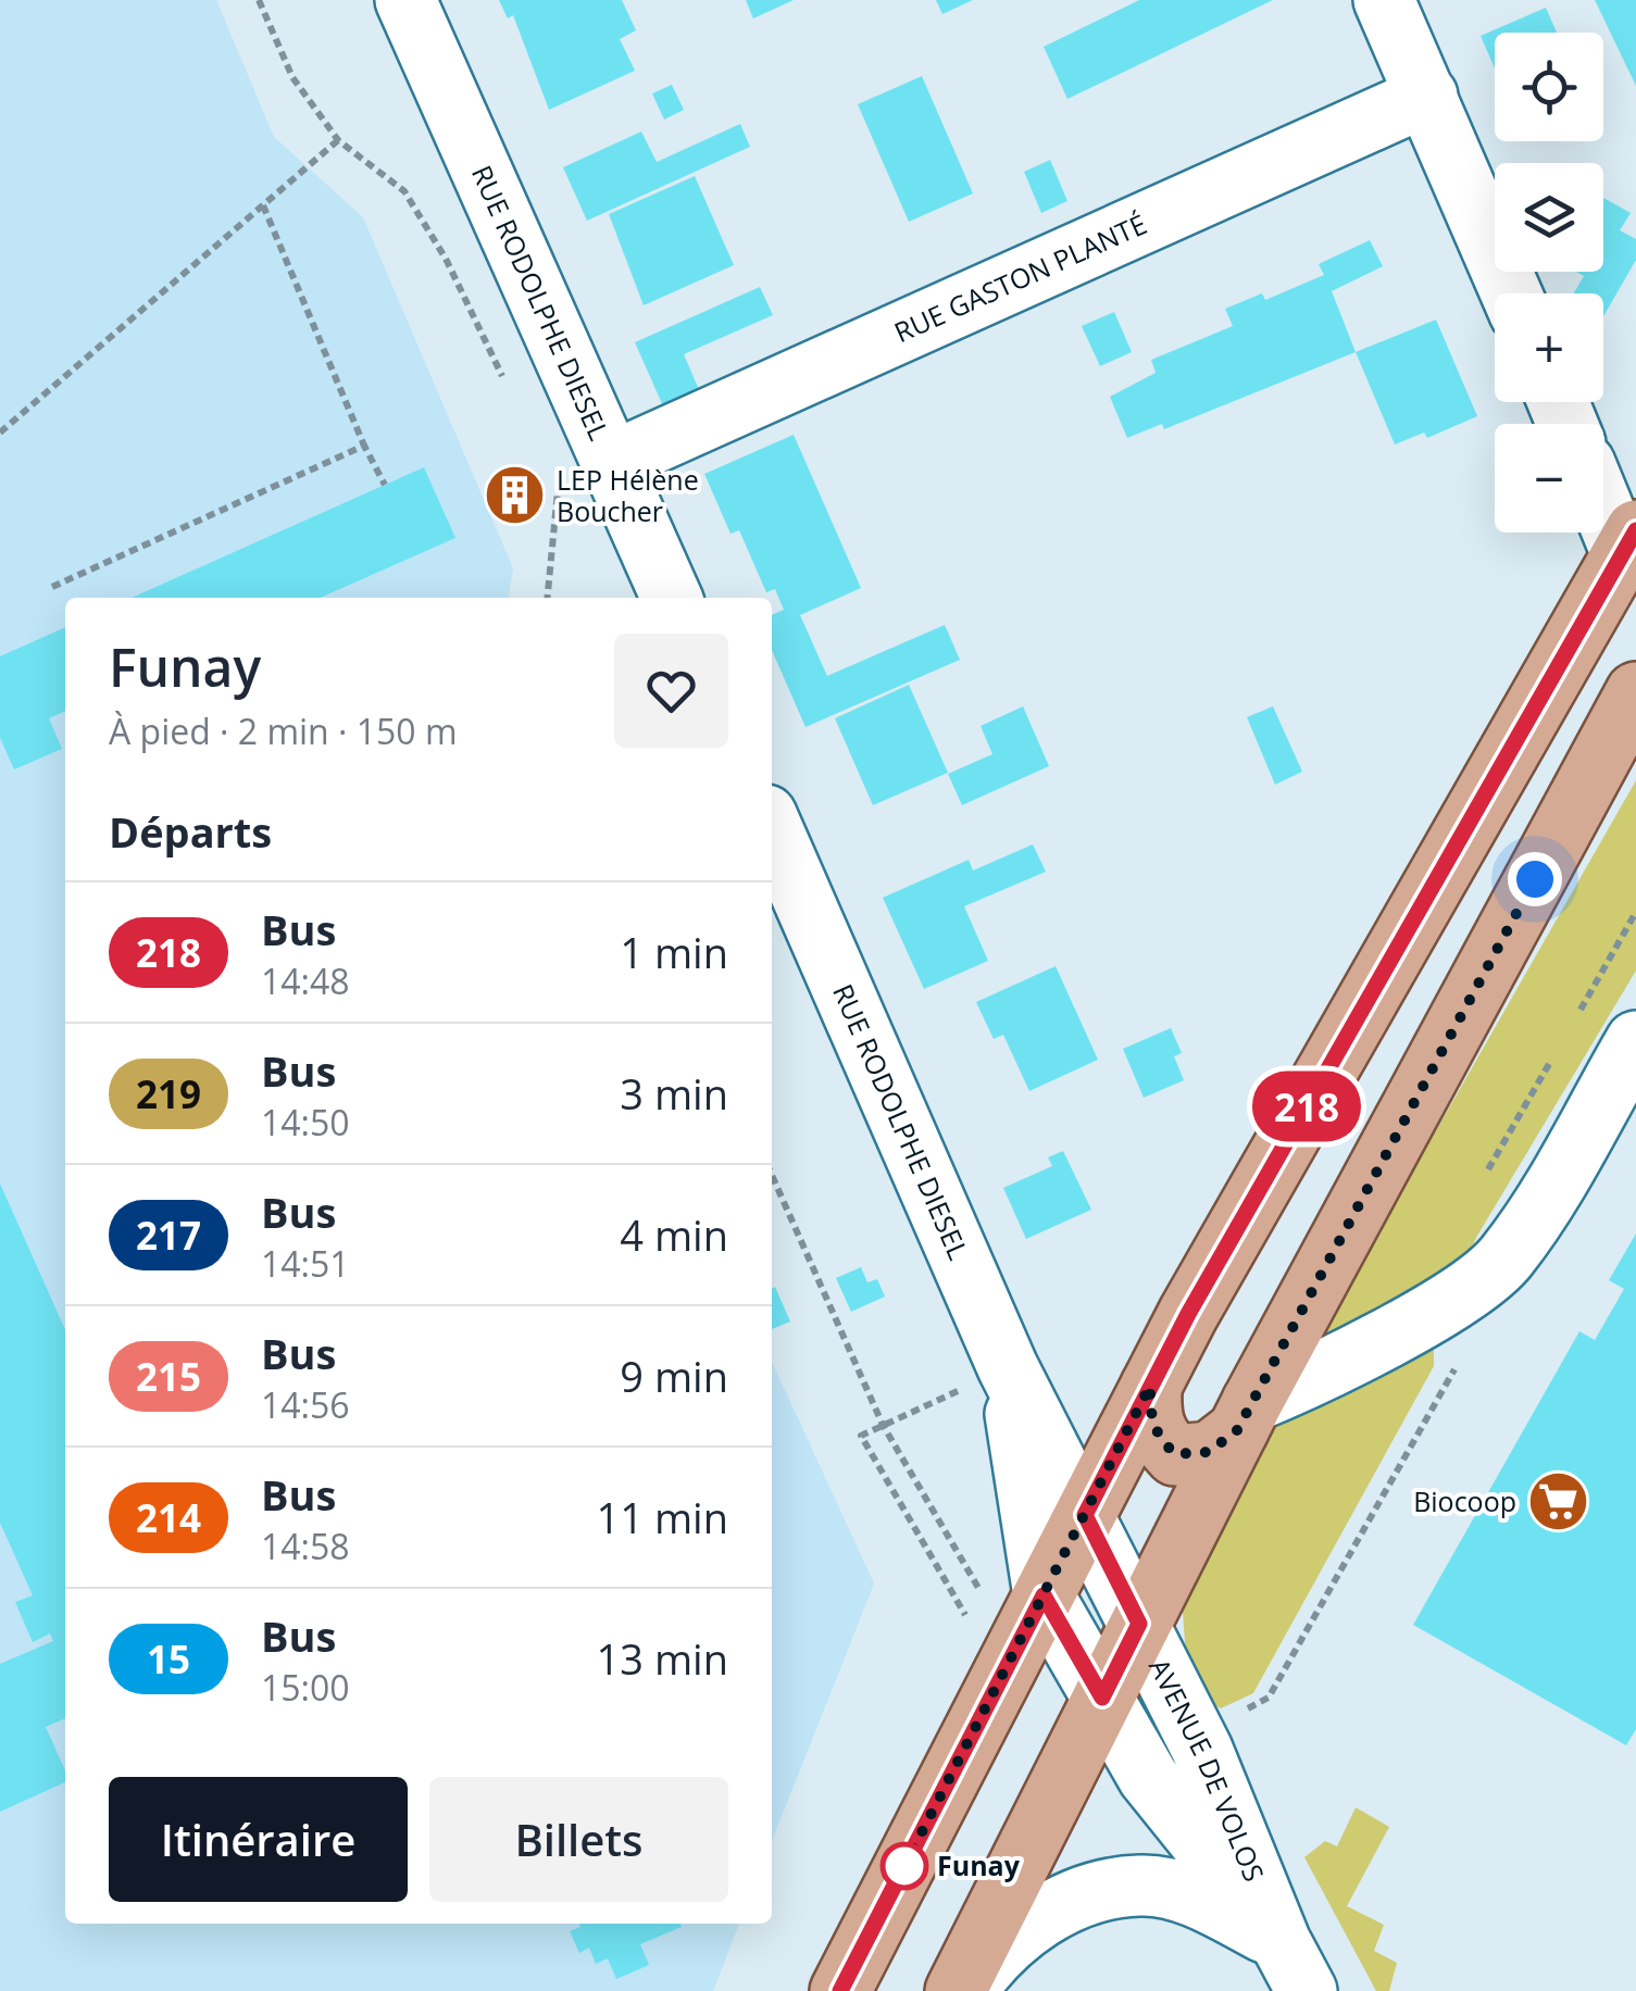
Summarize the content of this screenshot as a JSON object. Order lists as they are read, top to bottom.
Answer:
{
  "streets": {
    "street": ["RUE GASTON PLANTÉ", "RUE RODOLPHE DIESEL", "AVENUE DE VOLOS"]
  },
  "crossings": [
    ["RUE GASTON PLANTÉ", "RUE RODOLPHE DIESEL"],
    ["RUE RODOLPHE DIESEL", "AVENUE DE VOLOS"]
  ],
  "places": {
    "building": ["LEP Hélène Boucher"],
    "supermarket": ["Biocoop"],
    "other": ["Funay"]
  },
  "lines": ["bus line 218"],
  "page": {
    "on_map": "218",
    "map_buttons": ["+", "−"],
    "heading": [
      ["Funay", "À pied · 2 min · 150 m"],
      "Départs"
    ],
    "list": [
      {
        "mark": "218",
        "name": "Bus",
        "note": "14:48",
        "value": "1 min"
      },
      {
        "mark": "219",
        "name": "Bus",
        "note": "14:50",
        "value": "3 min"
      },
      {
        "mark": "217",
        "name": "Bus",
        "note": "14:51",
        "value": "4 min"
      },
      {
        "mark": "215",
        "name": "Bus",
        "note": "14:56",
        "value": "9 min"
      },
      {
        "mark": "214",
        "name": "Bus",
        "note": "14:58",
        "value": "11 min"
      },
      {
        "mark": "15",
        "name": "Bus",
        "note": "15:00",
        "value": "13 min"
      }
    ],
    "buttons": ["Itinéraire", "Billets"]
  }
}
